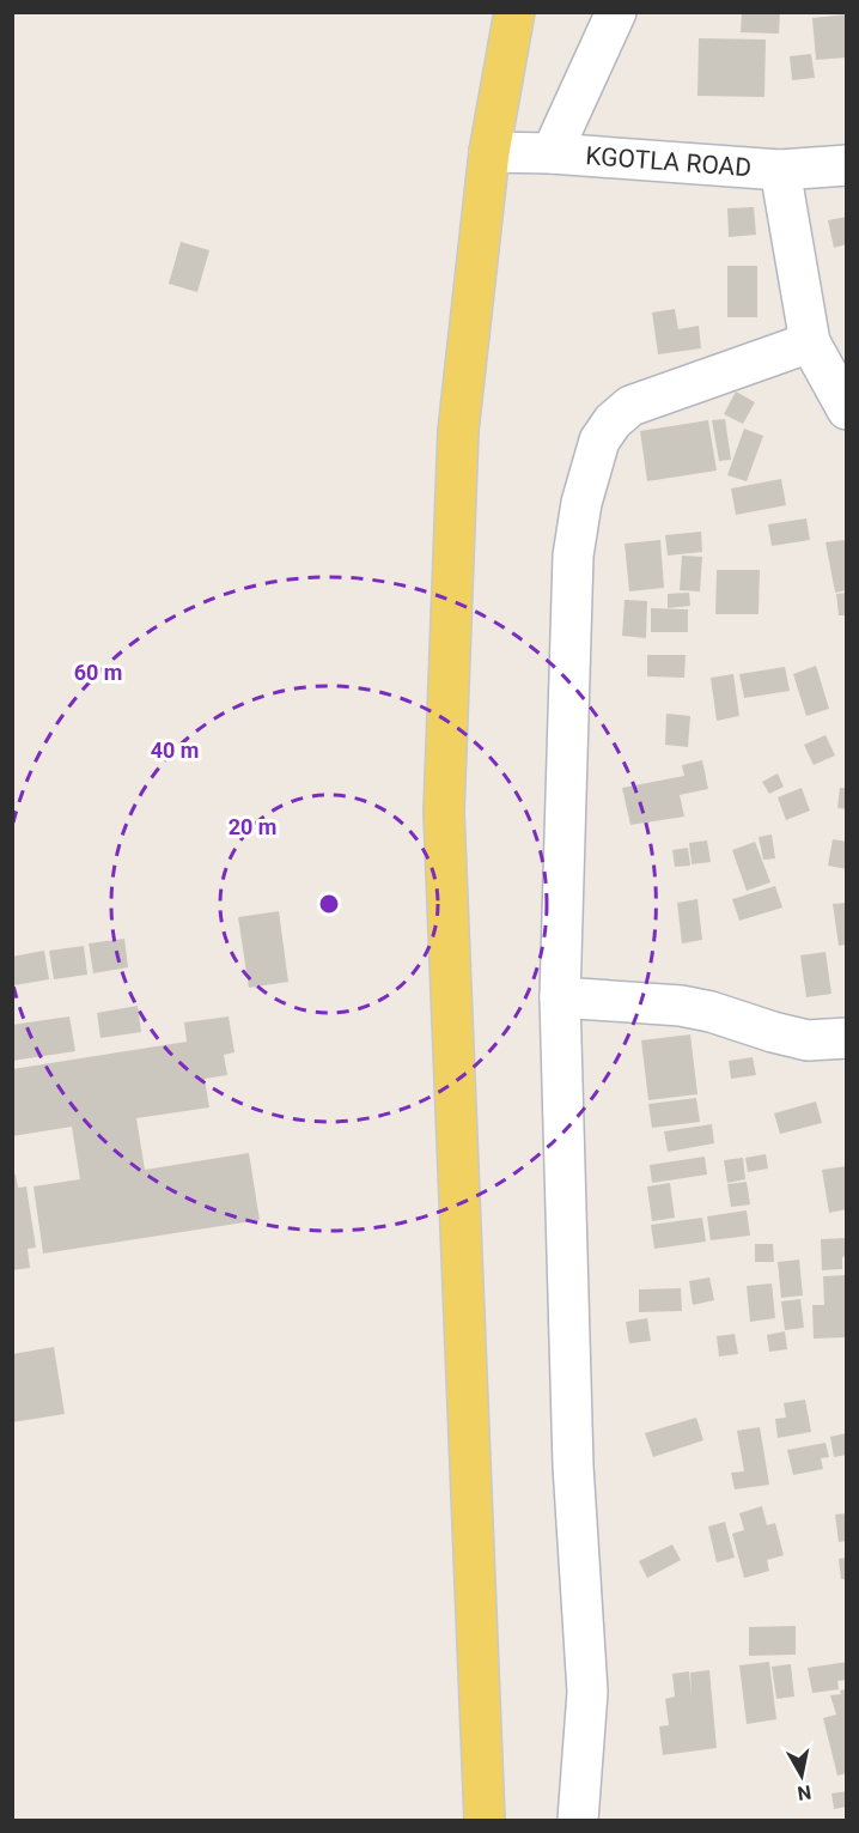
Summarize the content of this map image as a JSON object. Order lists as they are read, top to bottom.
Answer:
{
  "streets": {
    "street": ["KGOTLA ROAD"]
  },
  "north": "bottom",
  "rings": ["60 m", "40 m", "20 m"]
}
